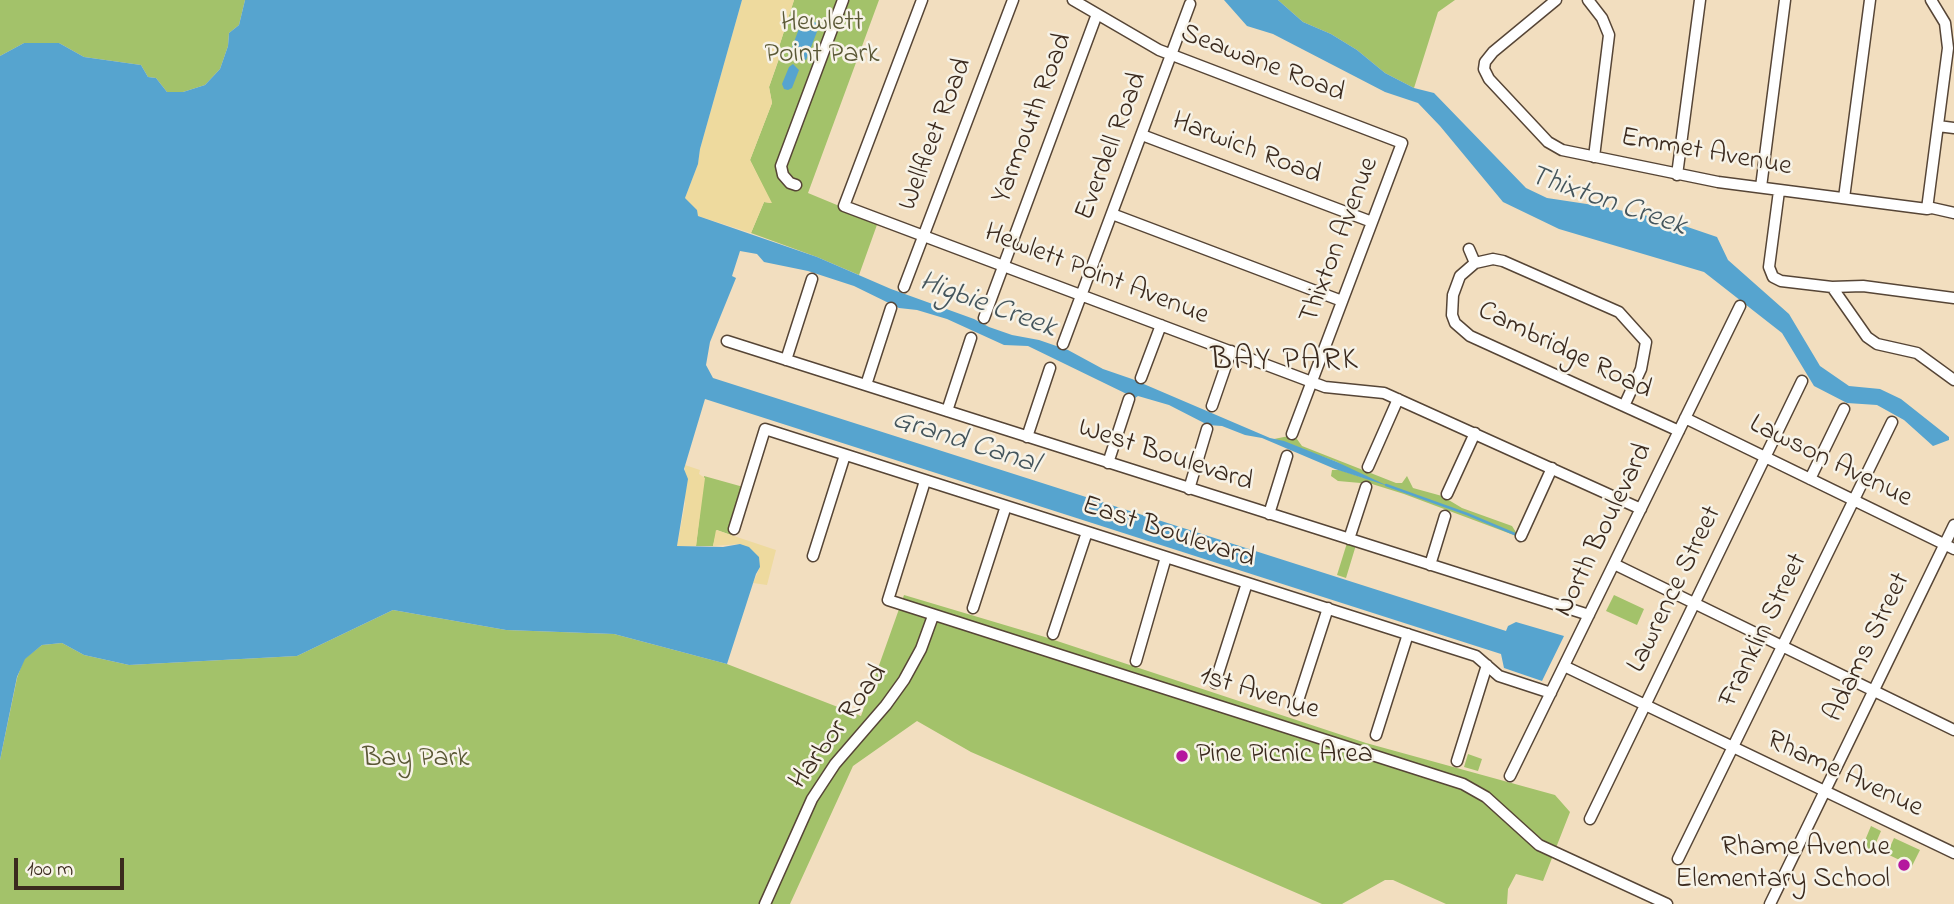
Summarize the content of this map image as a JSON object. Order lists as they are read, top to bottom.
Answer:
{
  "streets": {
    "street": [
      "Seawane Road",
      "Yarmouth Road",
      "Wellfleet Road",
      "Everdell Road",
      "Harwich Road",
      "Emmet Avenue",
      "Thixton Avenue",
      "Hewlett Point Avenue",
      "Cambridge Road",
      "West Boulevard",
      "Lawson Avenue",
      "North Boulevard",
      "East Boulevard",
      "Lawrence Street",
      "Franklin Street",
      "Adams Street",
      "1st Avenue",
      "Harbor Road",
      "Rhame Avenue"
    ]
  },
  "crossings": [
    ["Seawane Road", "Yarmouth Road"],
    ["Seawane Road", "Everdell Road"],
    ["Seawane Road", "Thixton Avenue"],
    ["Yarmouth Road", "Hewlett Point Avenue"],
    ["Wellfleet Road", "Hewlett Point Avenue"],
    ["Everdell Road", "Harwich Road"],
    ["Everdell Road", "Hewlett Point Avenue"],
    ["Harwich Road", "Thixton Avenue"],
    ["Thixton Avenue", "Hewlett Point Avenue"],
    ["Hewlett Point Avenue", "North Boulevard"],
    ["Cambridge Road", "North Boulevard"],
    ["West Boulevard", "North Boulevard"],
    ["Lawson Avenue", "North Boulevard"],
    ["Lawson Avenue", "Lawrence Street"],
    ["Lawson Avenue", "Franklin Street"],
    ["Lawson Avenue", "Adams Street"],
    ["North Boulevard", "East Boulevard"],
    ["North Boulevard", "Rhame Avenue"],
    ["East Boulevard", "1st Avenue"],
    ["Lawrence Street", "Rhame Avenue"],
    ["Franklin Street", "Rhame Avenue"],
    ["Adams Street", "Rhame Avenue"],
    ["1st Avenue", "Harbor Road"]
  ],
  "districts": ["BAY PARK"],
  "water": ["Thixton Creek", "Higbie Creek", "Grand Canal"],
  "parks": ["Hewlett Point Park", "Bay Park"],
  "places": ["Pine Picnic Area", "Rhame Avenue Elementary School"],
  "scale_bar": "100 m"
}
